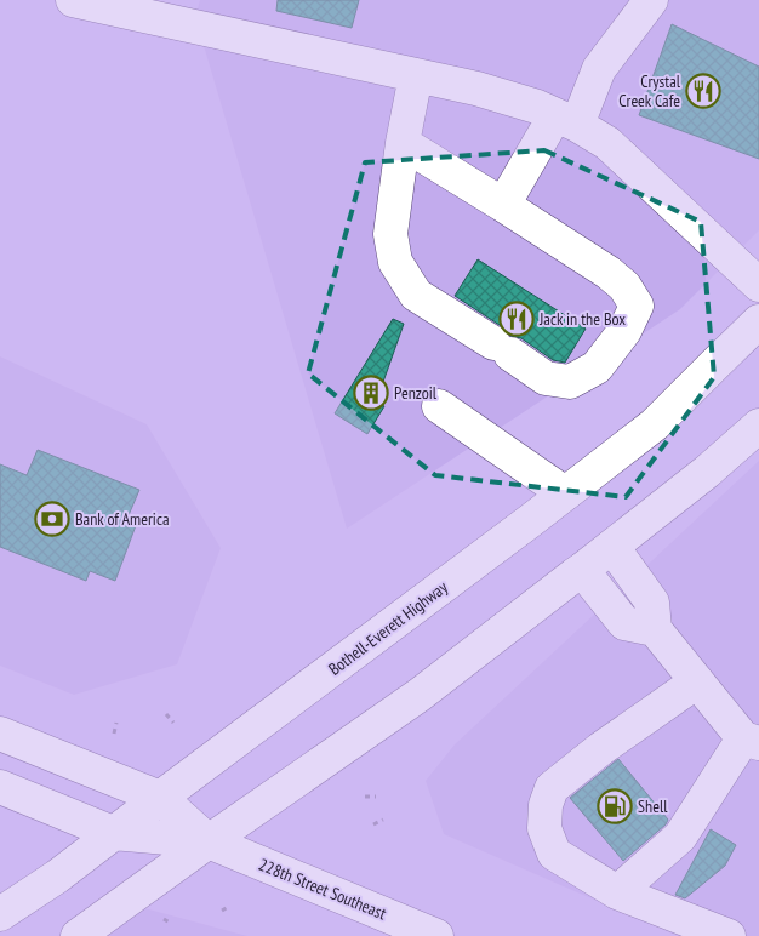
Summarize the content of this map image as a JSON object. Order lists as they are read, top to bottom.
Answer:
{
  "streets": {
    "main road": ["Bothell-Everett Highway", "228th Street Southeast"]
  },
  "crossings": [
    ["Bothell-Everett Highway", "228th Street Southeast"]
  ],
  "places": {
    "restaurant": ["Crystal Creek Cafe", "Jack in the Box"],
    "building": ["Penzoil"],
    "bank": ["Bank of America"],
    "fuel station": ["Shell"]
  }
}
